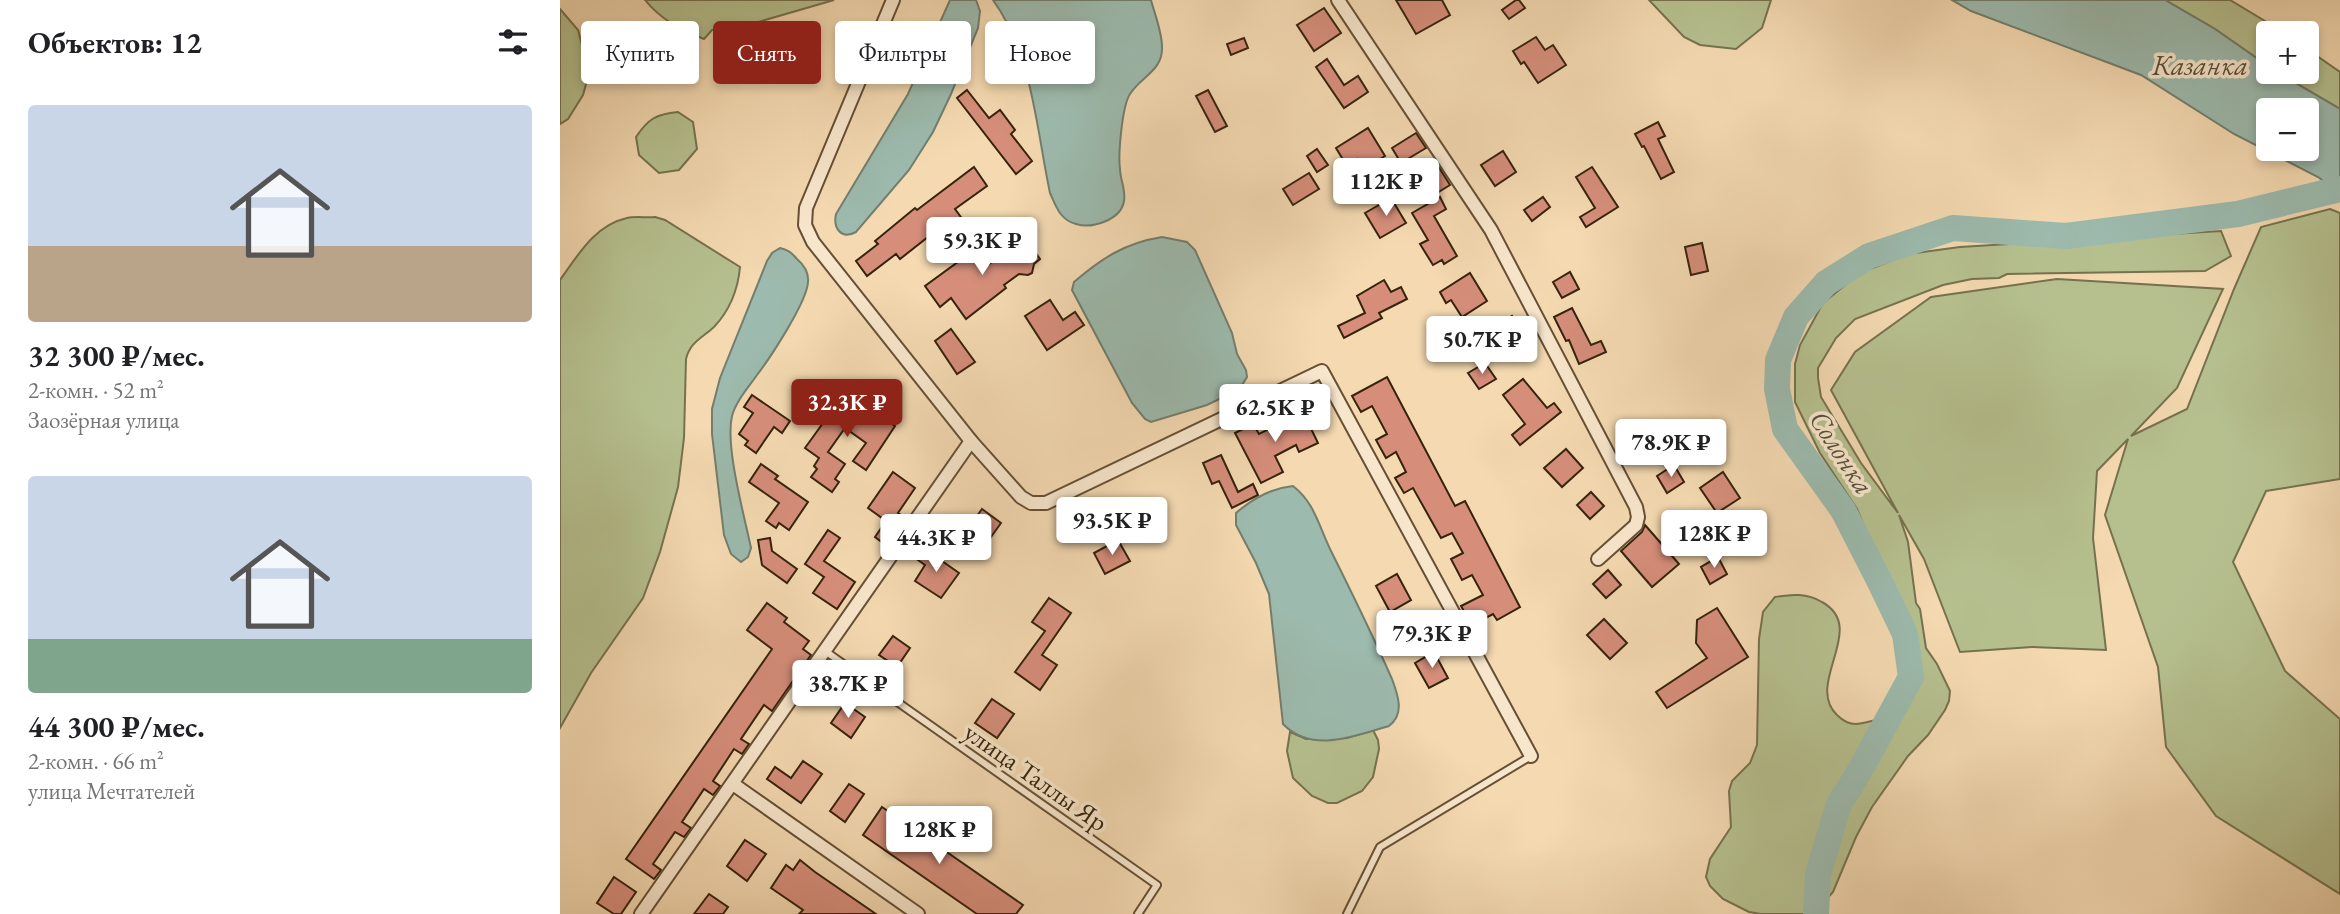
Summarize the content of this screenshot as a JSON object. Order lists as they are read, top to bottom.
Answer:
{
  "streets": {
    "lane": ["улица Таллы Яр"]
  },
  "water": ["Казанка", "Солонка"],
  "page": {
    "heading": "Объектов: 12",
    "map_buttons": ["+", "−"],
    "chip": [
      "Купить",
      "Снять",
      "Фильтры",
      "Новое"
    ],
    "list": [
      {
        "name": "32 300 ₽/мес.",
        "note": "2-комн. · 52 m² · Заозёрная улица"
      },
      {
        "name": "44 300 ₽/мес.",
        "note": "2-комн. · 66 m² · улица Мечтателей"
      }
    ],
    "price": [
      "112K ₽",
      "59.3K ₽",
      "50.7K ₽",
      "32.3K ₽",
      "62.5K ₽",
      "78.9K ₽",
      "93.5K ₽",
      "128K ₽",
      "44.3K ₽",
      "79.3K ₽",
      "38.7K ₽",
      "128K ₽"
    ]
  }
}
